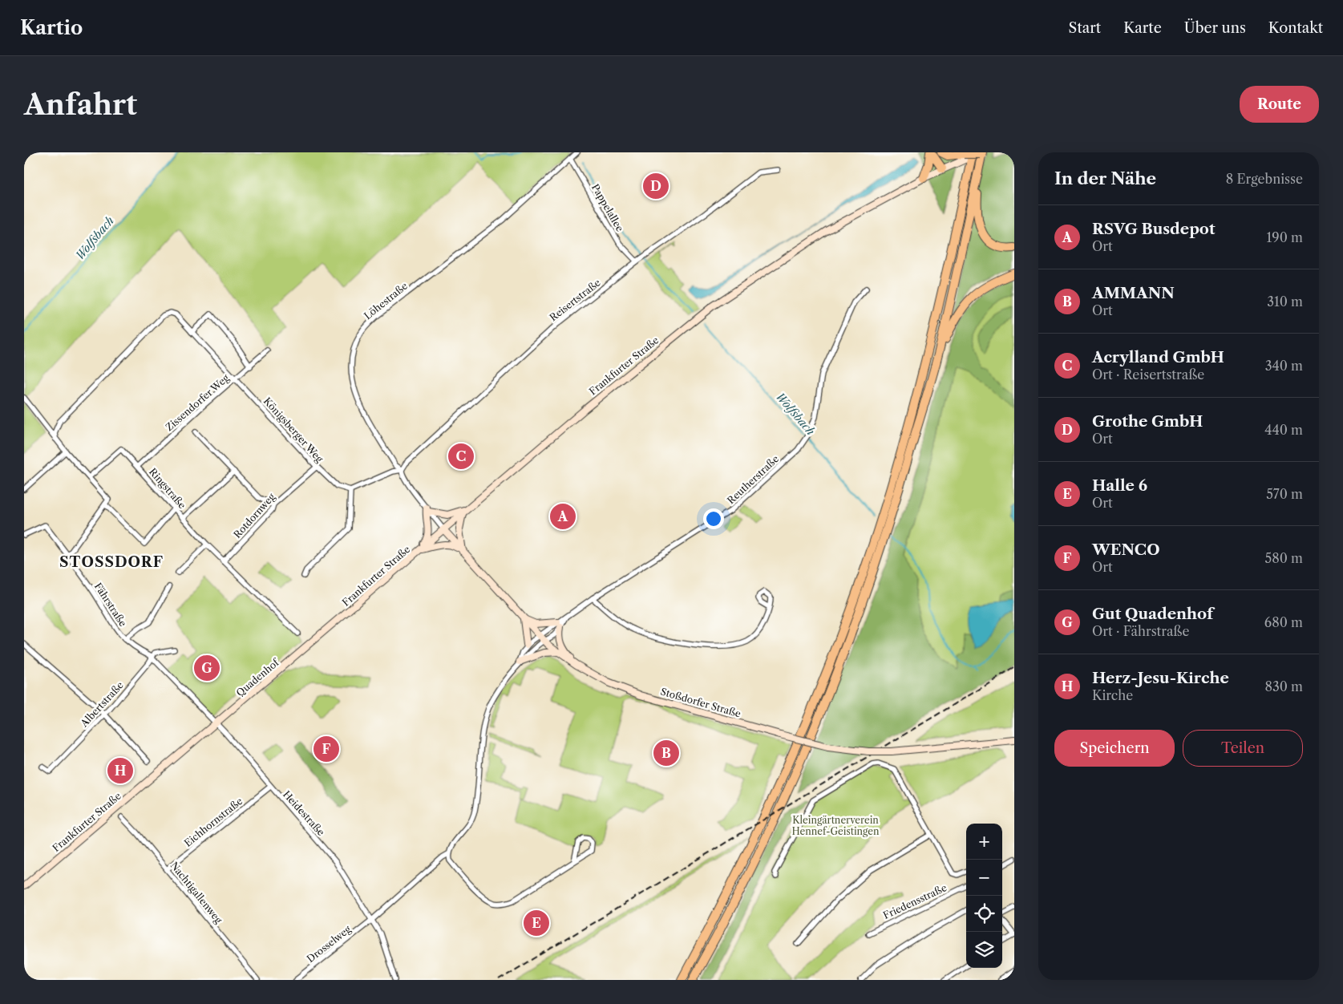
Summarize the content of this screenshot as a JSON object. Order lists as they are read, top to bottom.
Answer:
{
  "streets": {
    "main road": ["Frankfurter Straße", "Quadenhof", "Stoßdorfer Straße"],
    "street": [
      "Pappelallee",
      "Reisertstraße",
      "Löhestraße",
      "Zissendorfer Weg",
      "Königsberger Weg",
      "Reutherstraße",
      "Ringstraße",
      "Rotdornweg",
      "Fährstraße",
      "Albertstraße",
      "Heidestraße",
      "Eichhornstraße",
      "Nachtigallenweg",
      "Friedensstraße",
      "Drosselweg"
    ]
  },
  "crossings": [
    ["Pappelallee", "Reisertstraße"],
    ["Pappelallee", "Löhestraße"],
    ["Reisertstraße", "Löhestraße"],
    ["Löhestraße", "Frankfurter Straße"],
    ["Löhestraße", "Stoßdorfer Straße"],
    ["Frankfurter Straße", "Fährstraße"],
    ["Frankfurter Straße", "Quadenhof"],
    ["Frankfurter Straße", "Stoßdorfer Straße"],
    ["Frankfurter Straße", "Heidestraße"],
    ["Zissendorfer Weg", "Königsberger Weg"],
    ["Zissendorfer Weg", "Ringstraße"],
    ["Königsberger Weg", "Rotdornweg"],
    ["Reutherstraße", "Stoßdorfer Straße"],
    ["Ringstraße", "Rotdornweg"],
    ["Fährstraße", "Quadenhof"],
    ["Fährstraße", "Albertstraße"],
    ["Fährstraße", "Heidestraße"],
    ["Quadenhof", "Heidestraße"],
    ["Heidestraße", "Eichhornstraße"],
    ["Heidestraße", "Drosselweg"],
    ["Eichhornstraße", "Nachtigallenweg"]
  ],
  "districts": ["STOSSDORF"],
  "water": ["Wolfsbach"],
  "parks": ["Kleingärtnerverein Hennef-Geistingen"],
  "page": {
    "header": "Kartio",
    "nav": [
      "Start",
      "Karte",
      "Über uns",
      "Kontakt"
    ],
    "buttons": [
      "Route",
      ["Speichern", "Teilen"]
    ],
    "title": "Anfahrt",
    "heading": ["In der Nähe", "8 Ergebnisse"],
    "pins": [
      "D",
      "C",
      "A",
      "G",
      "F",
      "B",
      "H",
      "E"
    ],
    "list": [
      {
        "mark": "A",
        "name": "RSVG Busdepot",
        "note": "Ort",
        "value": "190 m"
      },
      {
        "mark": "B",
        "name": "AMMANN",
        "note": "Ort",
        "value": "310 m"
      },
      {
        "mark": "C",
        "name": "Acrylland GmbH",
        "note": "Ort · Reisertstraße",
        "value": "340 m"
      },
      {
        "mark": "D",
        "name": "Grothe GmbH",
        "note": "Ort",
        "value": "440 m"
      },
      {
        "mark": "E",
        "name": "Halle 6",
        "note": "Ort",
        "value": "570 m"
      },
      {
        "mark": "F",
        "name": "WENCO",
        "note": "Ort",
        "value": "580 m"
      },
      {
        "mark": "G",
        "name": "Gut Quadenhof",
        "note": "Ort · Fährstraße",
        "value": "680 m"
      },
      {
        "mark": "H",
        "name": "Herz-Jesu-Kirche",
        "note": "Kirche",
        "value": "830 m"
      }
    ],
    "map_buttons": ["+", "−"]
  }
}
